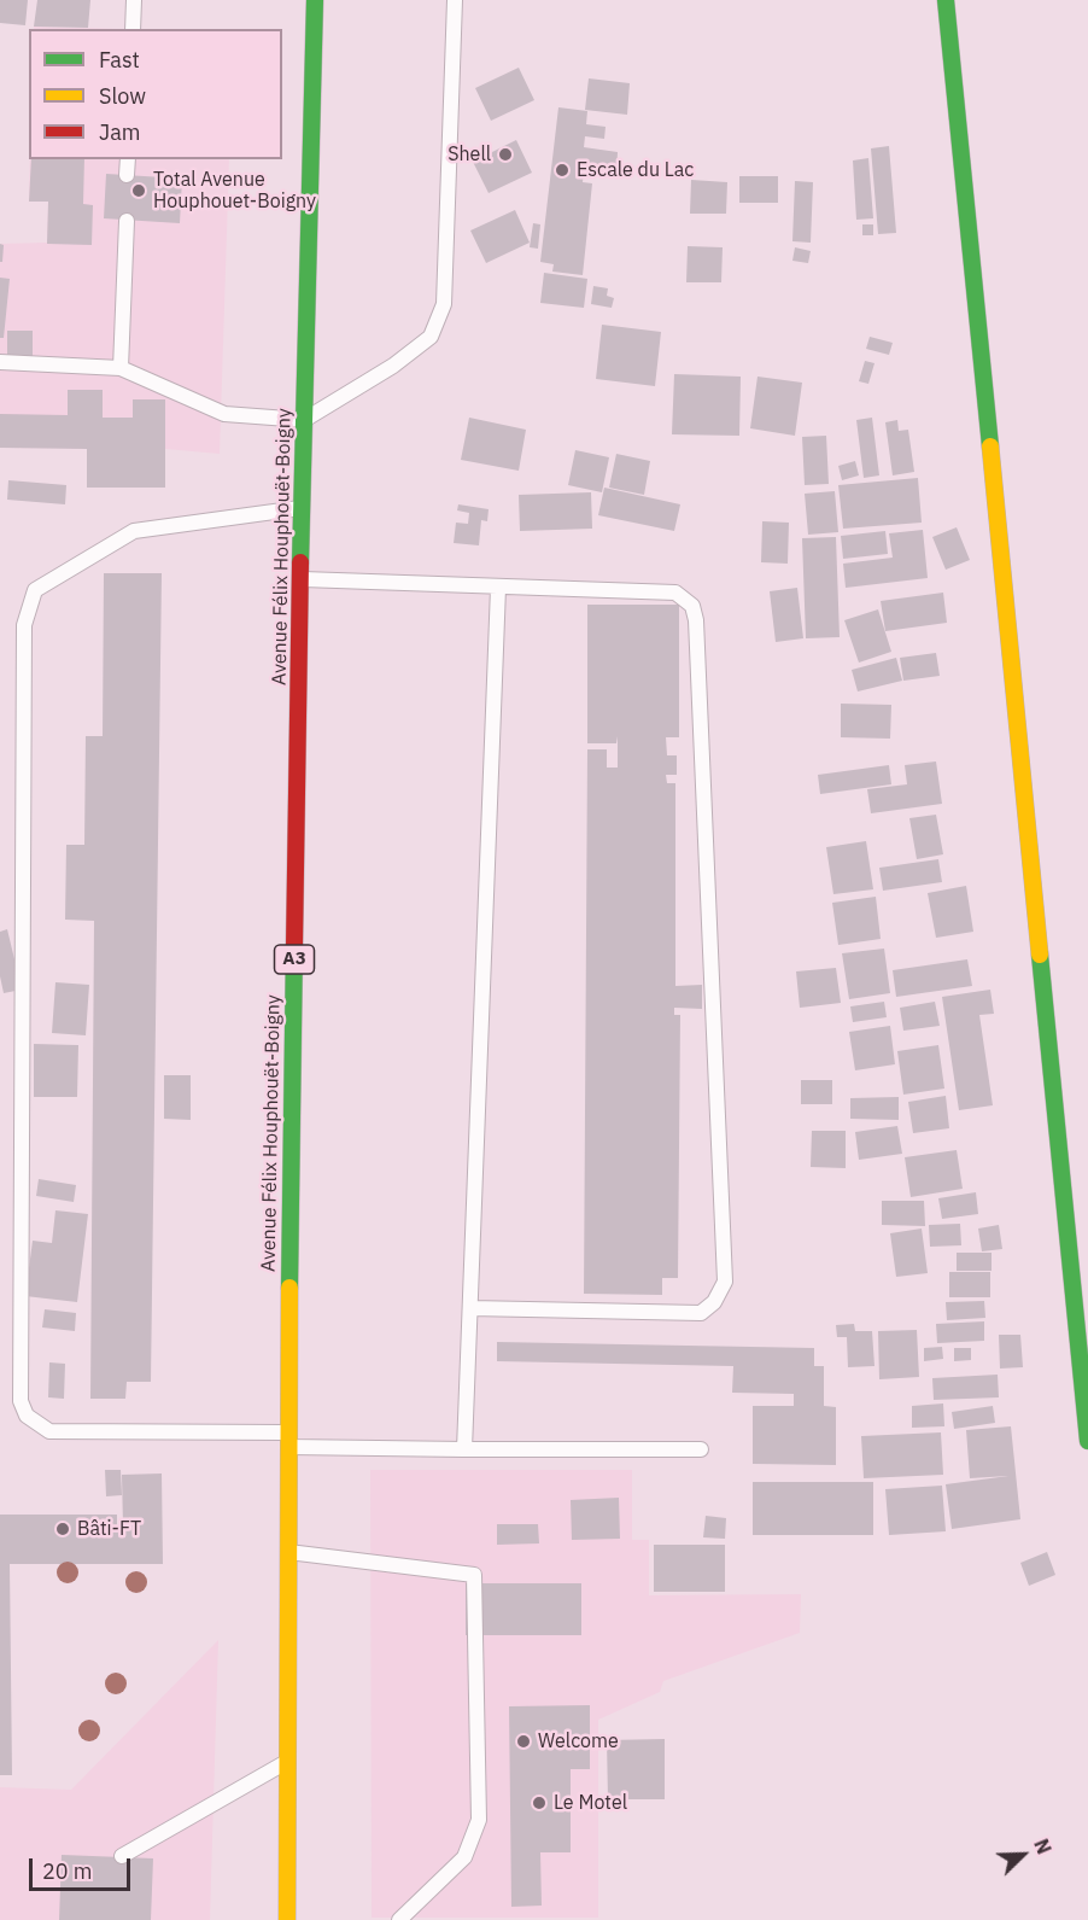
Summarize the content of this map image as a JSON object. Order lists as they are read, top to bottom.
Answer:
{
  "streets": {
    "main road": ["Avenue Félix Houphouët-Boigny", "A3"]
  },
  "places": [
    "Shell",
    "Escale du Lac",
    "Total Avenue Houphouet-Boigny",
    "Bâti-FT",
    "Welcome",
    "Le Motel"
  ],
  "legend": ["Fast", "Slow", "Jam"],
  "scale_bar": "20 m",
  "north": "top right"
}
